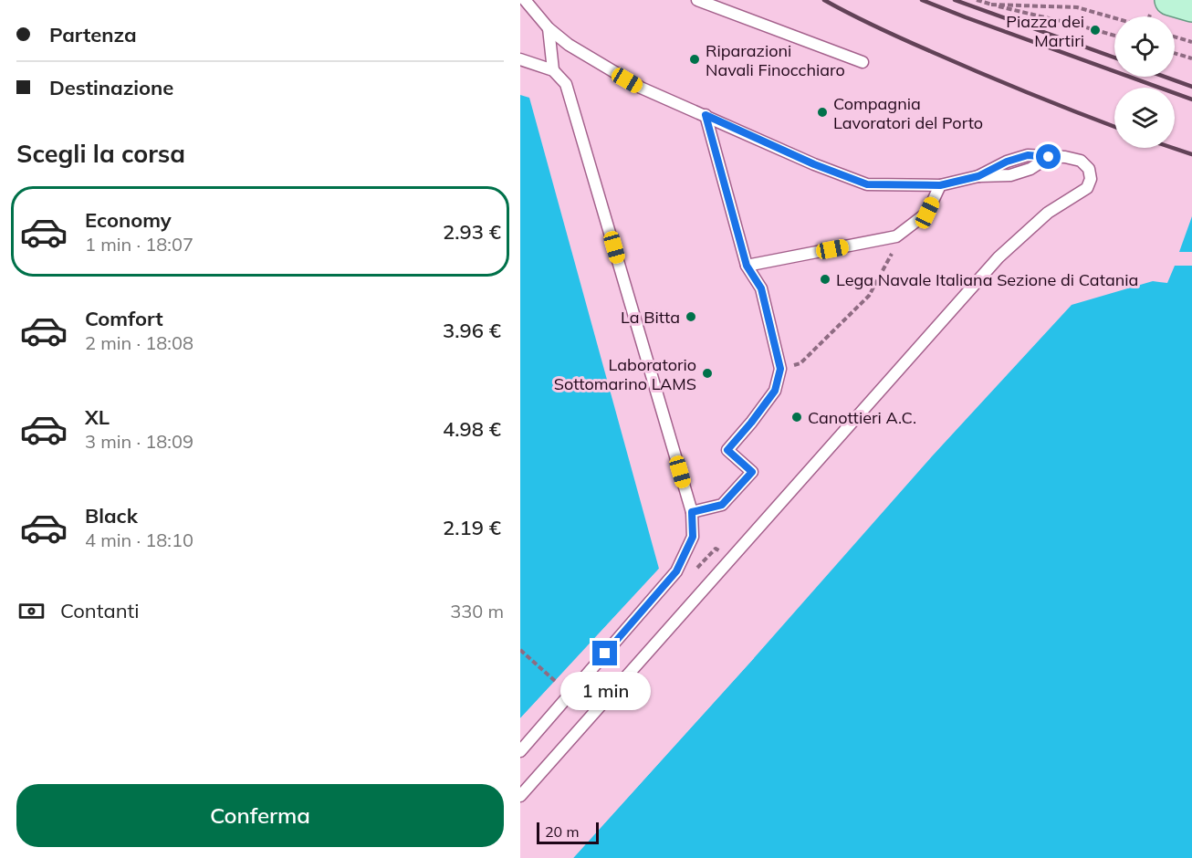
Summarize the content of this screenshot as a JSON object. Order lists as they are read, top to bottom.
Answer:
{
  "places": [
    "Piazza dei Martiri",
    "Riparazioni Navali Finocchiaro",
    "Compagnia Lavoratori del Porto",
    "Lega Navale Italiana Sezione di Catania",
    "La Bitta",
    "Laboratorio Sottomarino LAMS",
    "Canottieri A.C."
  ],
  "scale_bar": "20 m",
  "page": {
    "banner": ["Partenza", "Destinazione"],
    "heading": "Scegli la corsa",
    "list": [
      {
        "name": "Economy",
        "note": "1 min · 18:07",
        "value": "2.93 €"
      },
      {
        "name": "Comfort",
        "note": "2 min · 18:08",
        "value": "3.96 €"
      },
      {
        "name": "XL",
        "note": "3 min · 18:09",
        "value": "4.98 €"
      },
      {
        "name": "Black",
        "note": "4 min · 18:10",
        "value": "2.19 €"
      }
    ],
    "pay": ["Contanti", "330 m"],
    "bubble": "1 min",
    "buttons": "Conferma",
    "scale": "20 m"
  }
}
